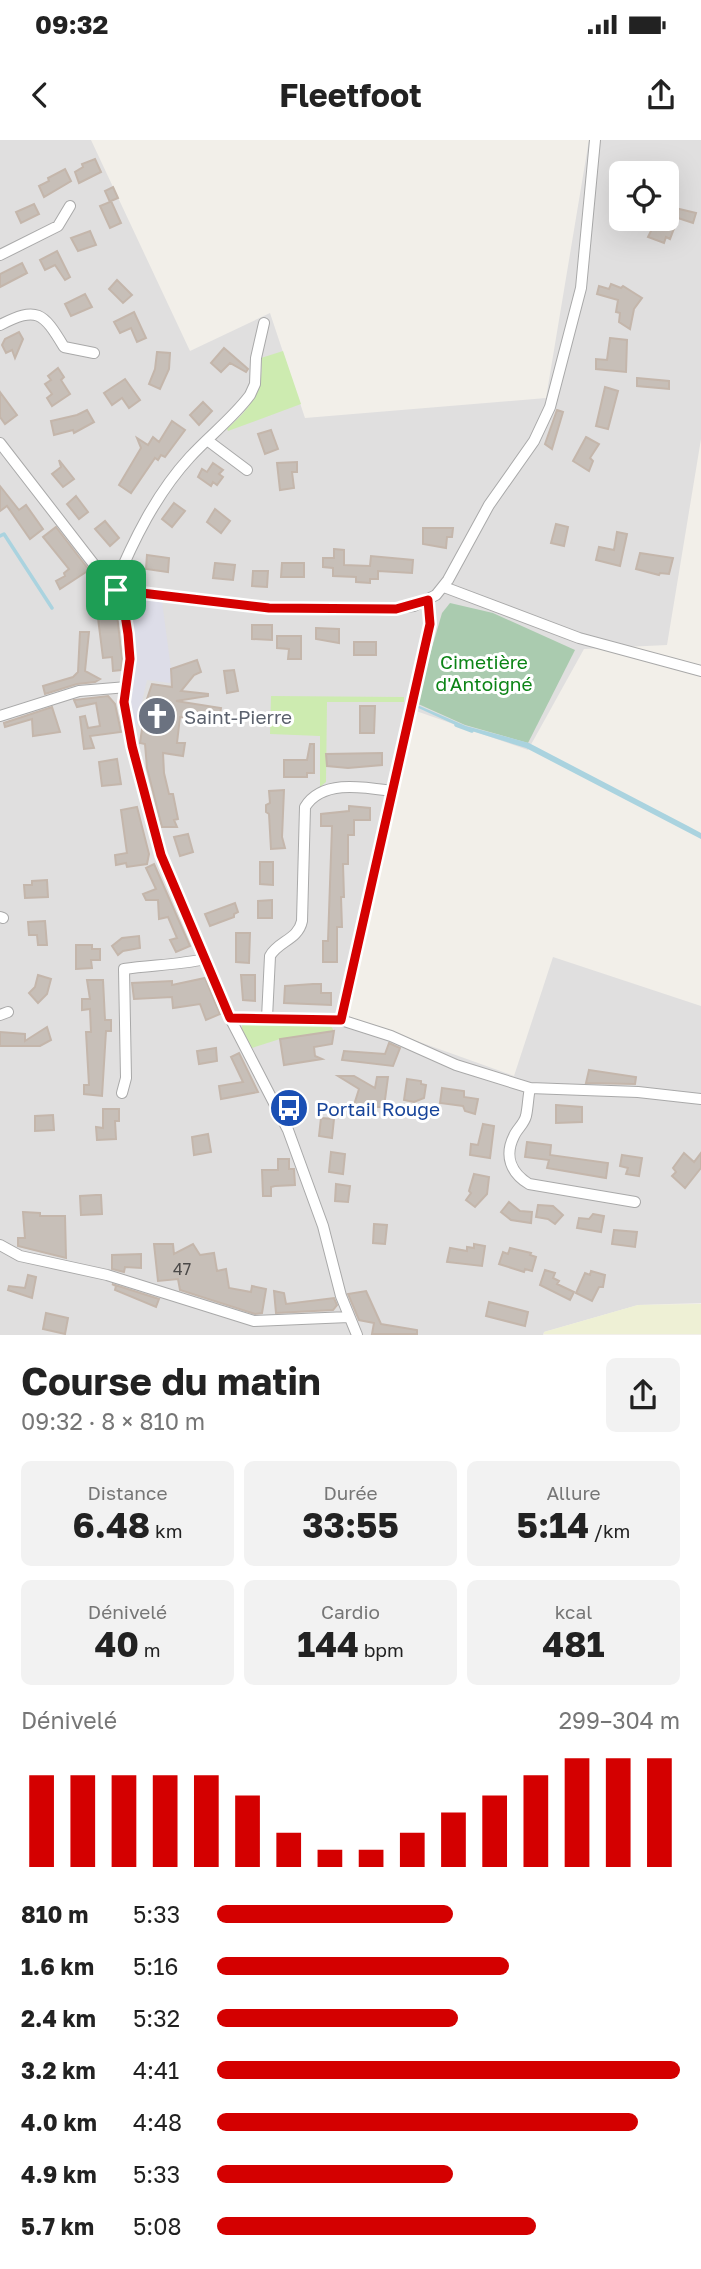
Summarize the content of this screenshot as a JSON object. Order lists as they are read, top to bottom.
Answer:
{
  "parks": ["Cimetière d'Antoigné"],
  "places": {
    "church": ["Saint-Pierre"],
    "bus stop": ["Portail Rouge"]
  },
  "house_numbers": ["47"],
  "page": {
    "status": "09:32",
    "header": "Fleetfoot",
    "heading": ["Course du matin", "09:32 · 8 × 810 m"],
    "stats": [
      ["Distance", "6.48 km"],
      ["Durée", "33:55"],
      ["Allure", "5:14 /km"],
      ["Dénivelé", "40 m"],
      ["Cardio", "144 bpm"],
      ["kcal", "481"]
    ],
    "chart": ["Dénivelé", "299–304 m"],
    "list": [
      {
        "name": "810 m",
        "note": "5:33"
      },
      {
        "name": "1.6 km",
        "note": "5:16"
      },
      {
        "name": "2.4 km",
        "note": "5:32"
      },
      {
        "name": "3.2 km",
        "note": "4:41"
      },
      {
        "name": "4.0 km",
        "note": "4:48"
      },
      {
        "name": "4.9 km",
        "note": "5:33"
      },
      {
        "name": "5.7 km",
        "note": "5:08"
      }
    ]
  }
}
